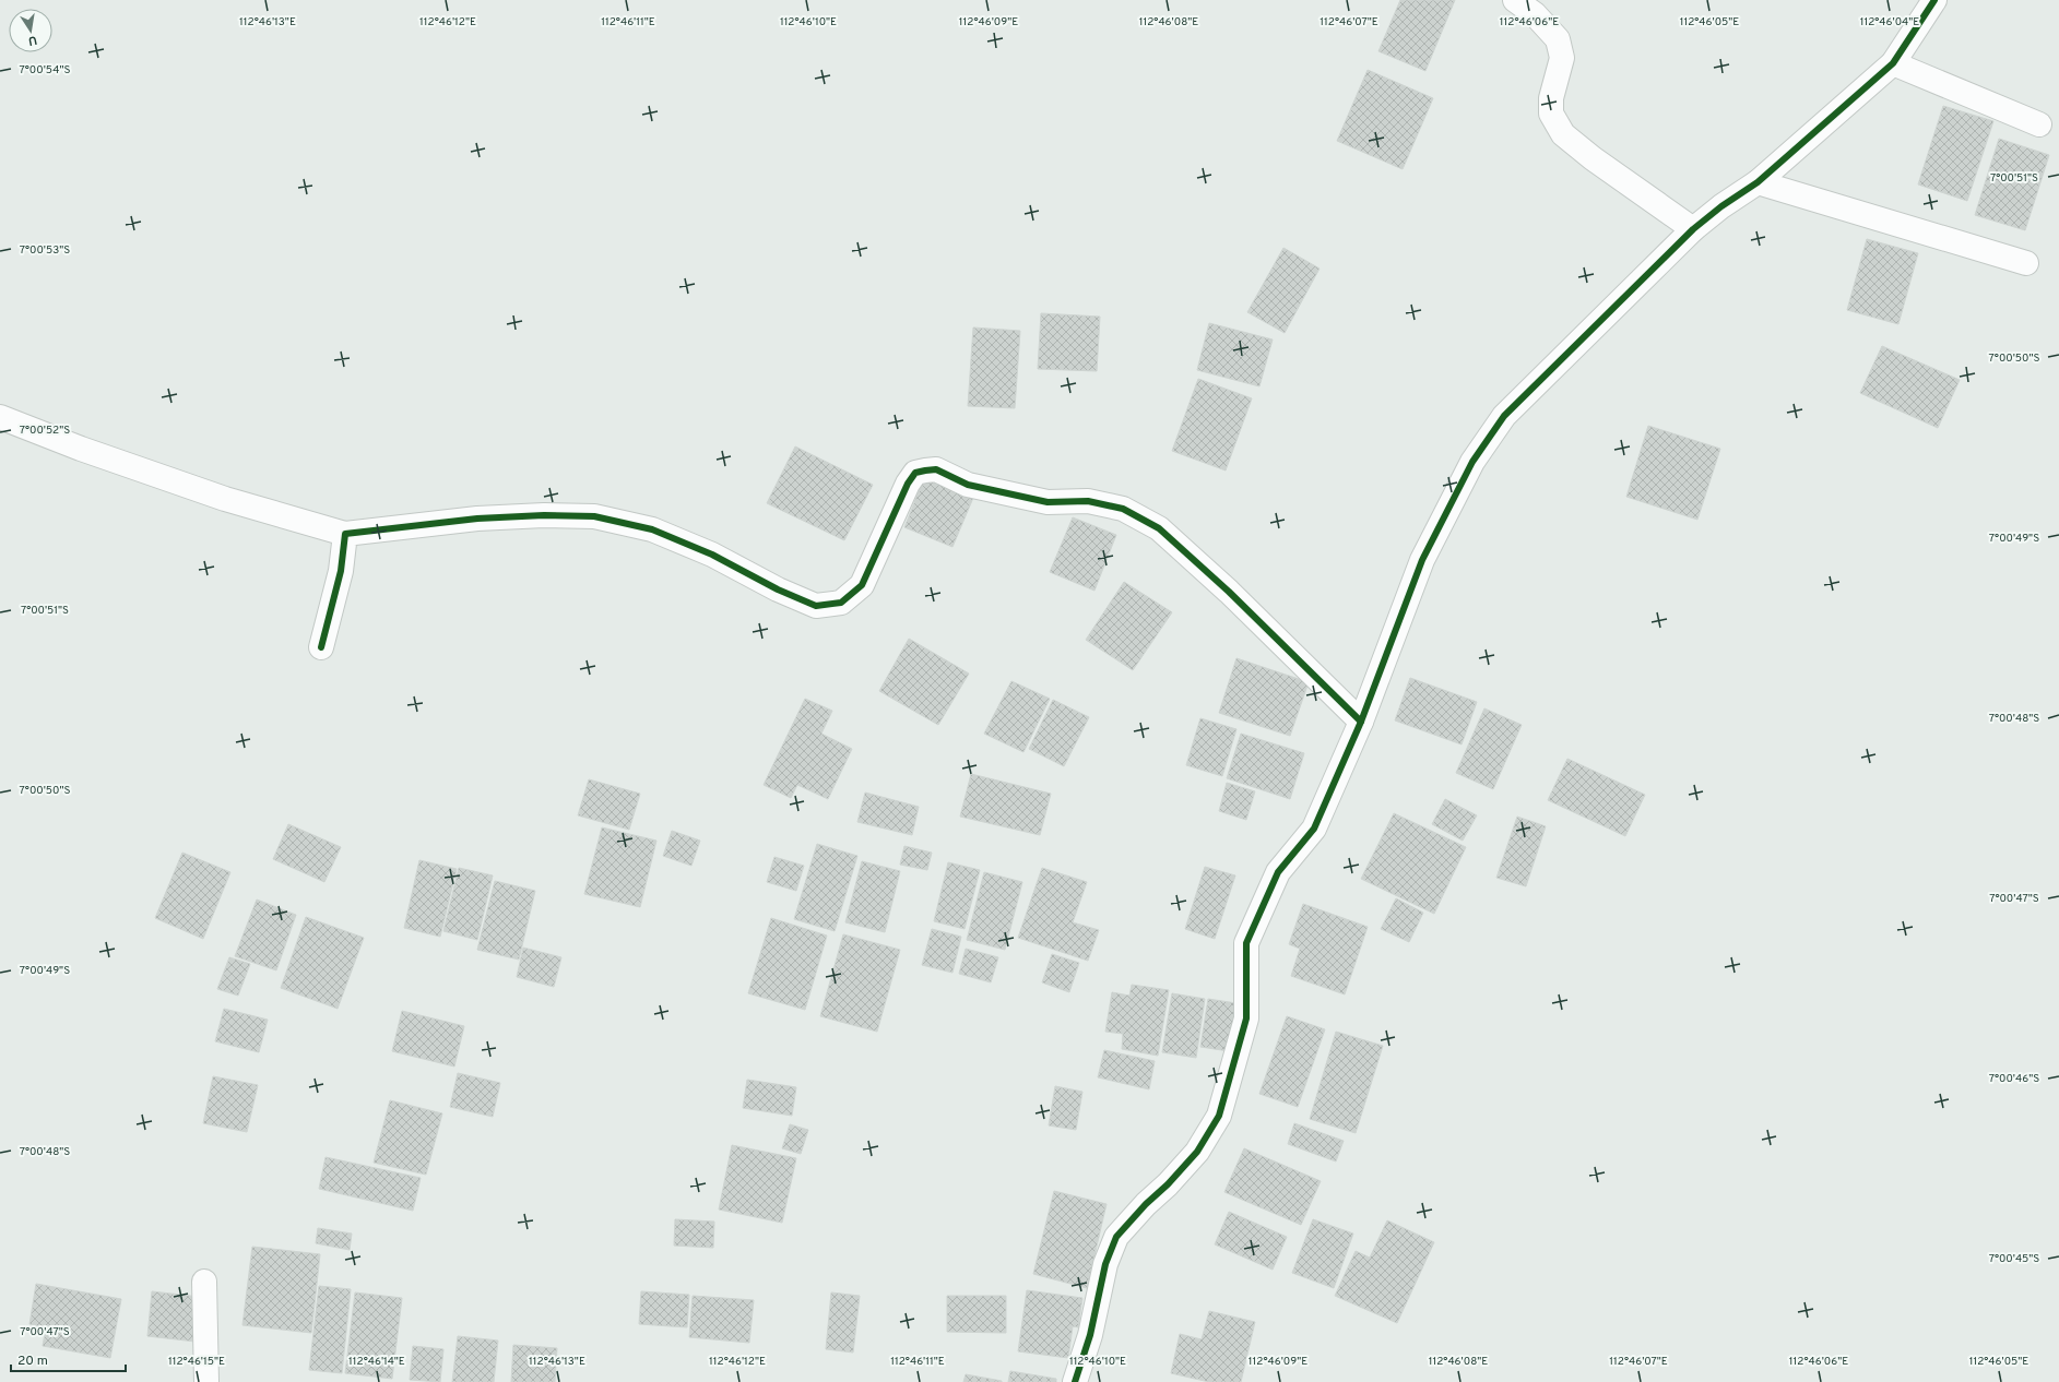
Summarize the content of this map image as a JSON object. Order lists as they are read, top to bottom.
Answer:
{
  "scale_bar": "20 m",
  "north": "bottom",
  "coordinates": [
    "112°46'13\"E",
    "112°46'12\"E",
    "112°46'11\"E",
    "112°46'10\"E",
    "112°46'09\"E",
    "112°46'08\"E",
    "112°46'07\"E",
    "112°46'06\"E",
    "112°46'05\"E",
    "112°46'04\"E",
    "7°00'54\"S",
    "7°00'51\"S",
    "7°00'53\"S",
    "7°00'50\"S",
    "7°00'52\"S",
    "7°00'49\"S",
    "7°00'48\"S",
    "7°00'47\"S",
    "7°00'46\"S",
    "7°00'45\"S",
    "112°46'15\"E",
    "112°46'14\"E"
  ]
}
